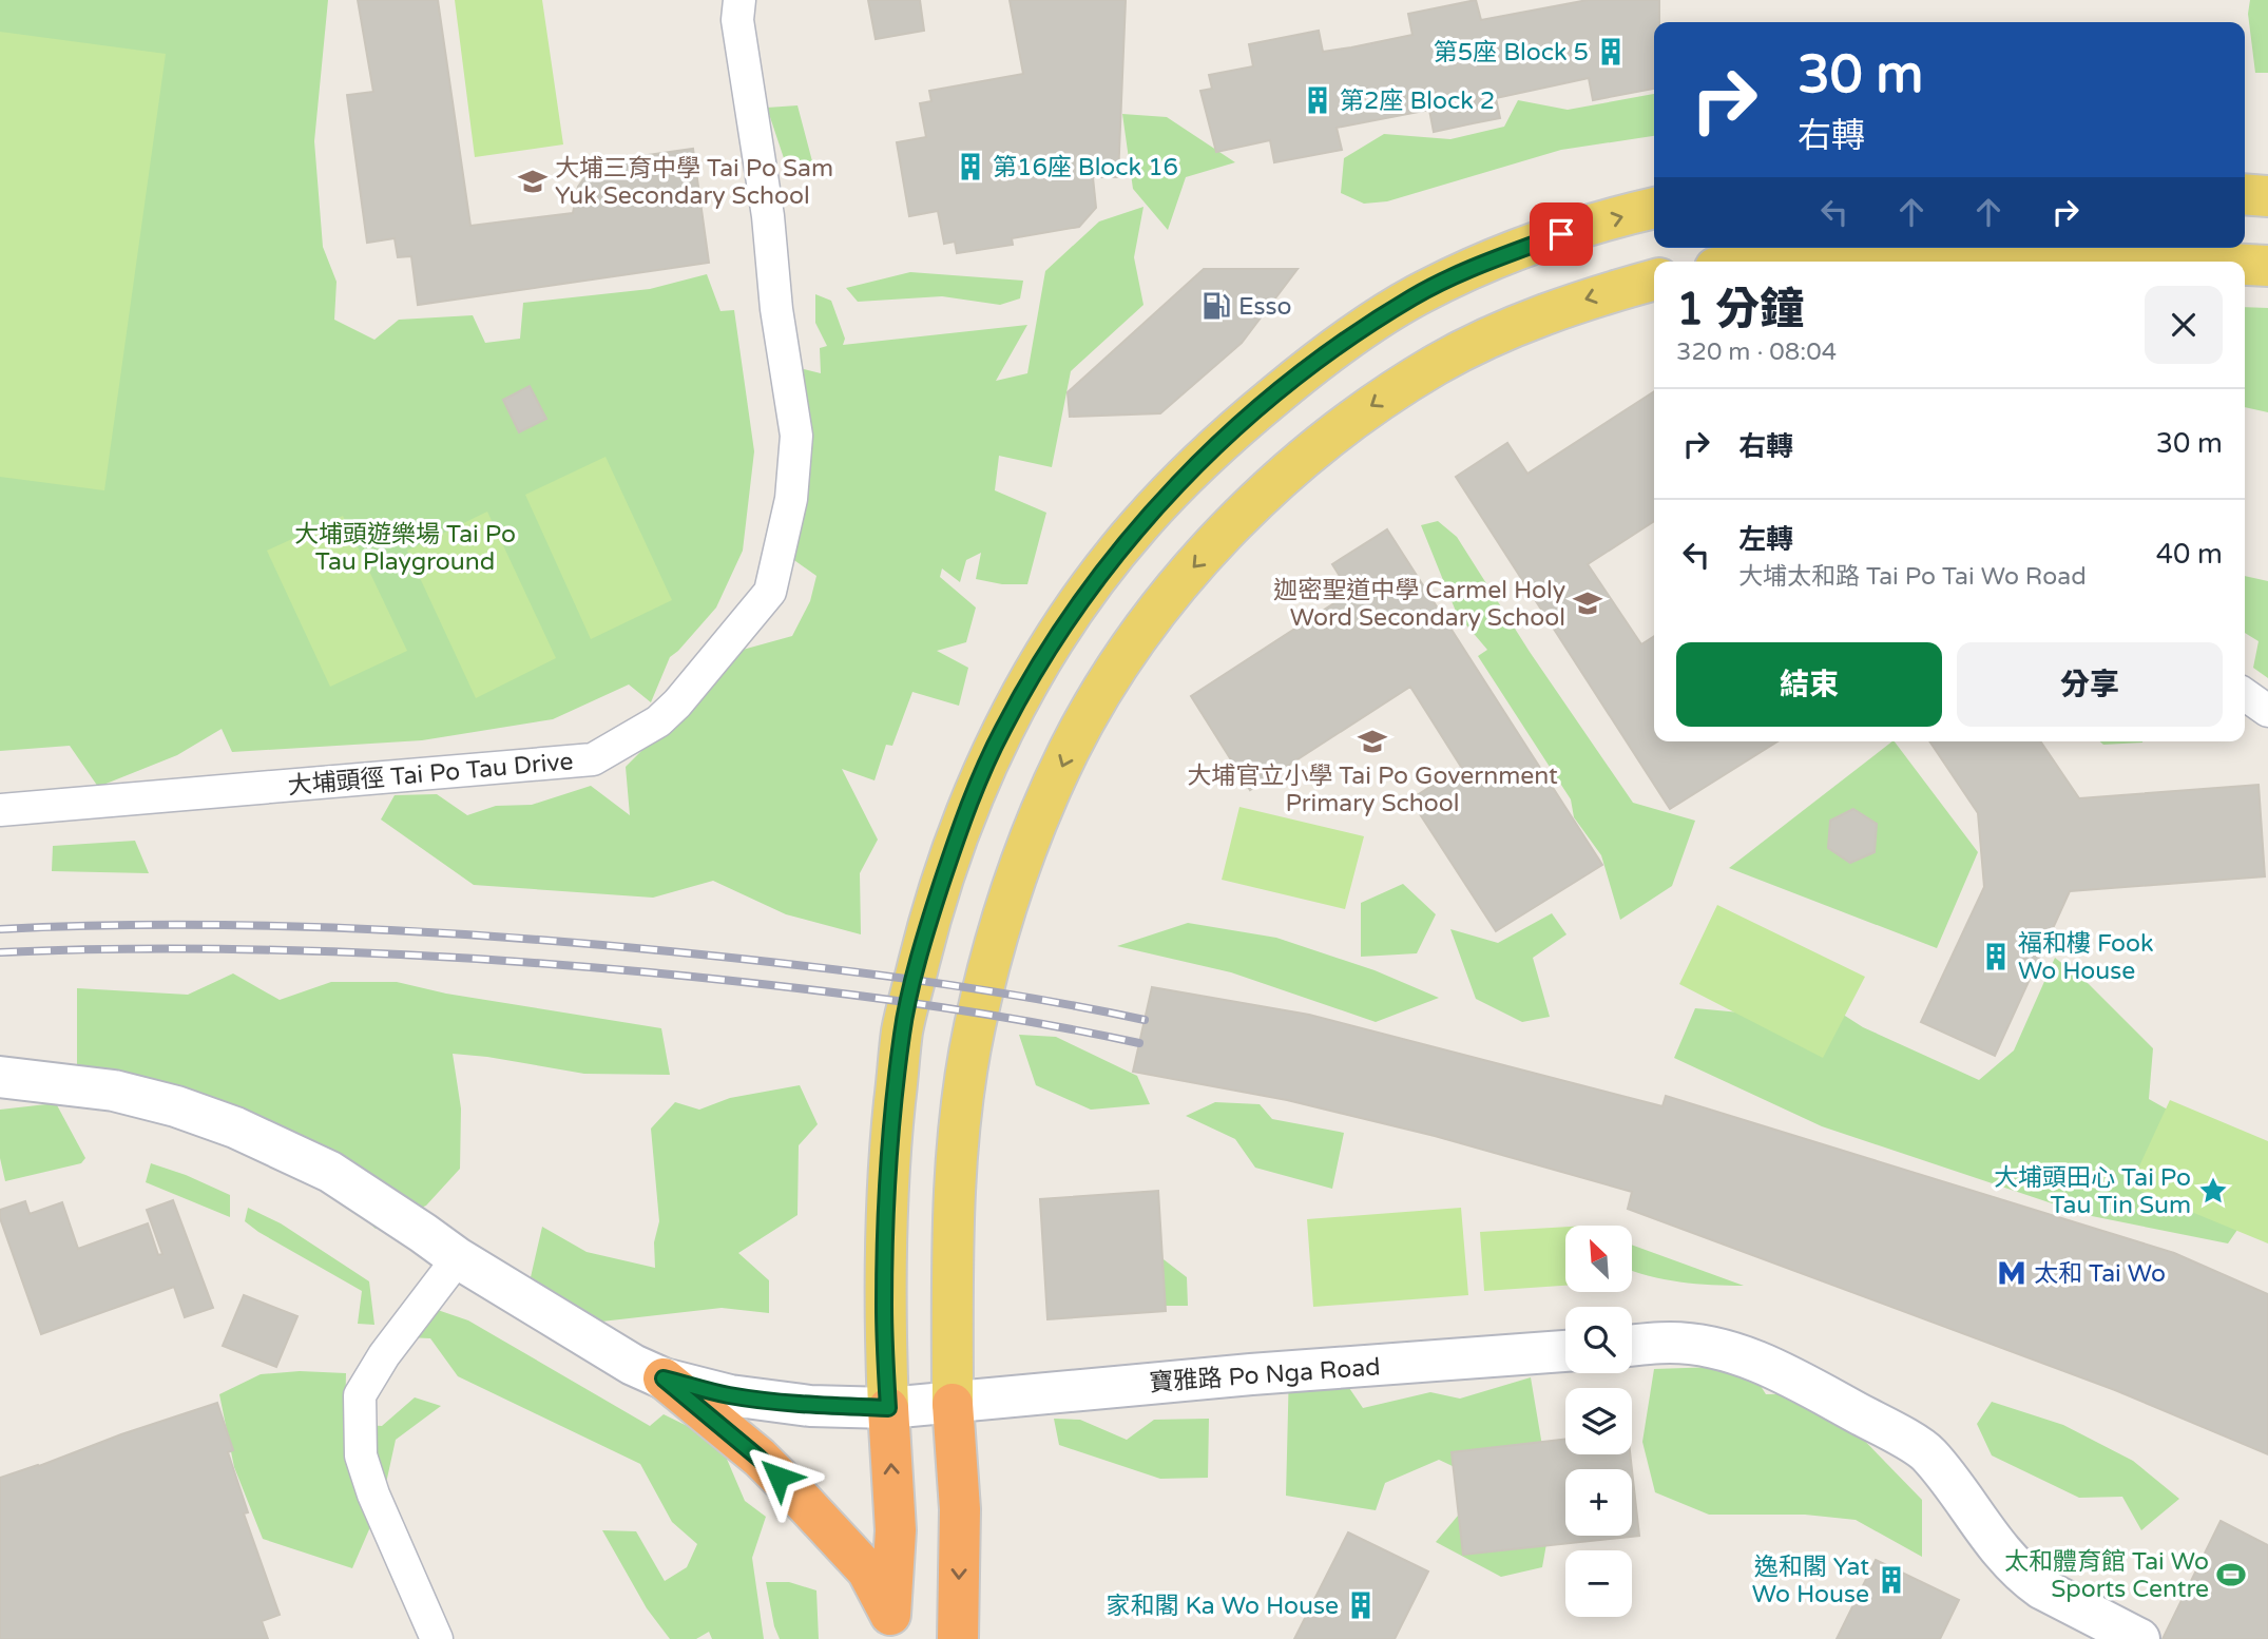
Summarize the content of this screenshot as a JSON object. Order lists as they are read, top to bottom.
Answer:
{
  "streets": {
    "street": ["大埔頭徑 Tai Po Tau Drive", "寶雅路 Po Nga Road"]
  },
  "parks": ["大埔頭遊樂場 Tai Po Tau Playground"],
  "places": {
    "building": [
      "第5座 Block 5",
      "第2座 Block 2",
      "第16座 Block 16",
      "福和樓 Fook Wo House",
      "逸和閣 Yat Wo House",
      "家和閣 Ka Wo House"
    ],
    "school or university": ["大埔三育中學 Tai Po Sam Yuk Secondary School", "迦密聖道中學 Carmel Holy Word Secondary School", "大埔官立小學 Tai Po Government Primary School"],
    "fuel station": ["Esso"],
    "place": ["大埔頭田心 Tai Po Tau Tin Sum"],
    "metro station": ["太和 Tai Wo"],
    "sports": ["太和體育館 Tai Wo Sports Centre"]
  },
  "north": "top left",
  "page": {
    "turn": ["30 m", "右轉"],
    "heading": ["1 分鐘", "320 m · 08:04"],
    "list": [
      {
        "name": "右轉",
        "value": "30 m"
      },
      {
        "name": "左轉",
        "note": "大埔太和路 Tai Po Tai Wo Road",
        "value": "40 m"
      }
    ],
    "buttons": ["結束", "分享"],
    "map_buttons": ["+", "−"]
  }
}
